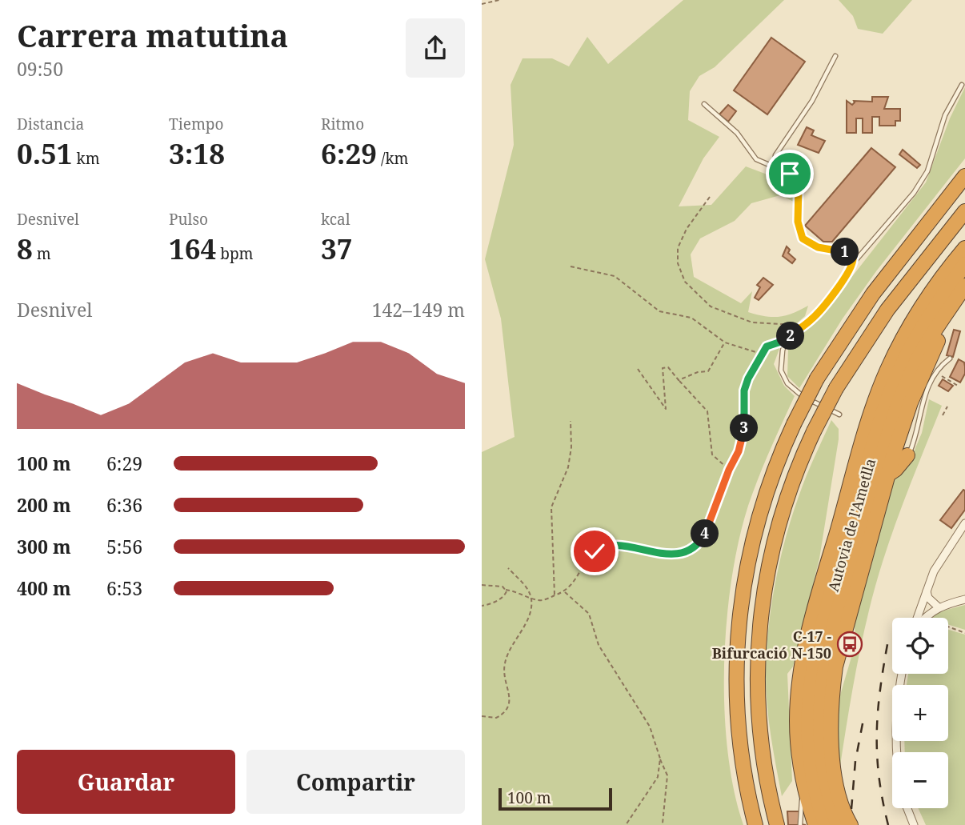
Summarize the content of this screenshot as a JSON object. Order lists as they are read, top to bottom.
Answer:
{
  "streets": {
    "highway": ["Autovia de l'Ametlla"]
  },
  "places": {
    "bus stop": ["C-17 - Bifurcació N-150"]
  },
  "scale_bar": "100 m",
  "page": {
    "heading": ["Carrera matutina", "09:50"],
    "stats": [
      ["Distancia", "0.51 km"],
      ["Tiempo", "3:18"],
      ["Ritmo", "6:29 /km"],
      ["Desnivel", "8 m"],
      ["Pulso", "164 bpm"],
      ["kcal", "37"]
    ],
    "pins": [
      "1",
      "2",
      "3",
      "4"
    ],
    "chart": ["Desnivel", "142–149 m"],
    "list": [
      {
        "name": "100 m",
        "note": "6:29"
      },
      {
        "name": "200 m",
        "note": "6:36"
      },
      {
        "name": "300 m",
        "note": "5:56"
      },
      {
        "name": "400 m",
        "note": "6:53"
      }
    ],
    "map_buttons": ["+", "−"],
    "buttons": ["Guardar", "Compartir"],
    "scale": "100 m"
  }
}
